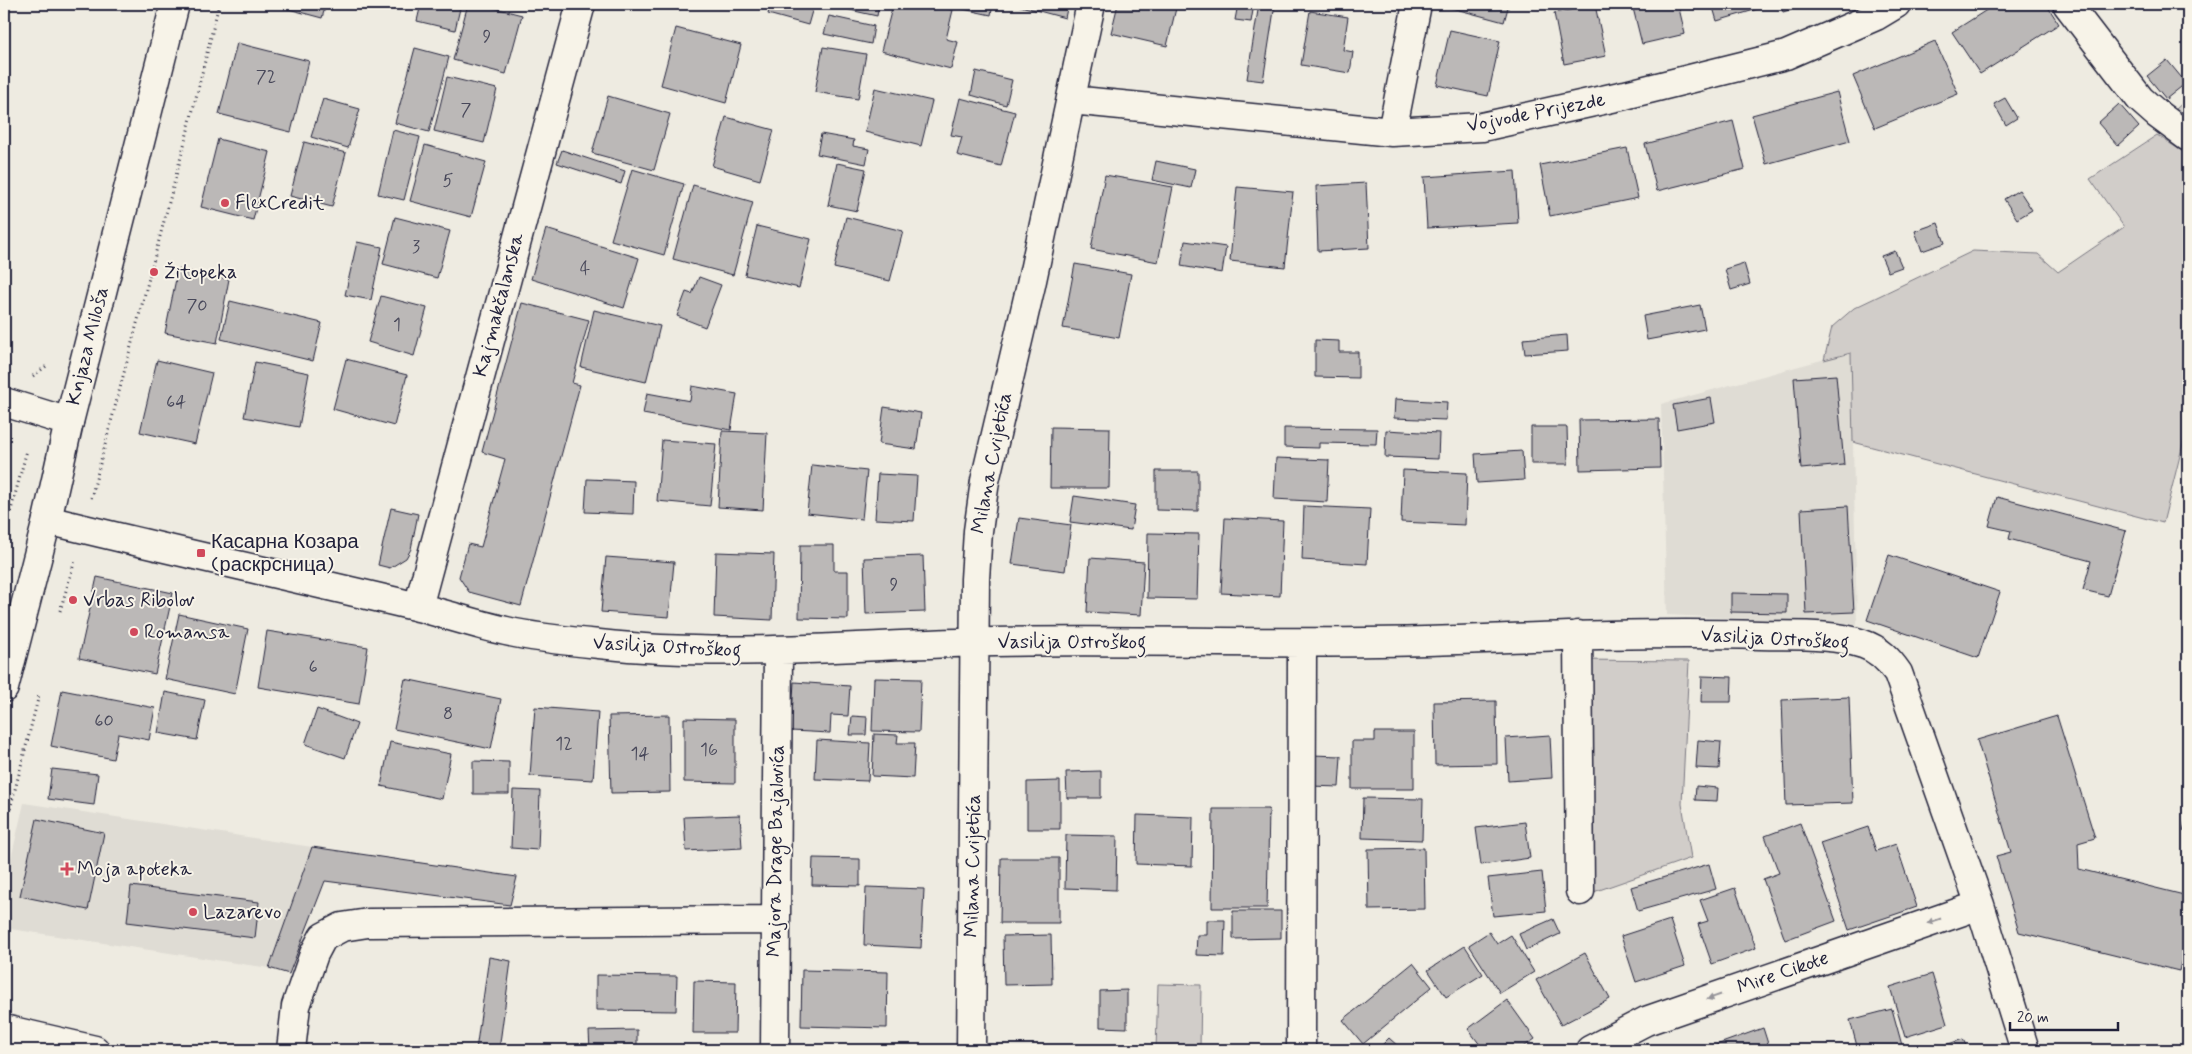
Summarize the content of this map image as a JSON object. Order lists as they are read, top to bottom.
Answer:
{
  "streets": {
    "street": [
      "Vojvode Prijezde",
      "Kajmakčalanska",
      "Knjaza Miloša",
      "Milana Cvijetića",
      "Vasilija Ostroškog",
      "Majora Drage Bajalovića",
      "Mire Cikote"
    ]
  },
  "crossings": [
    ["Vojvode Prijezde", "Milana Cvijetića"],
    ["Kajmakčalanska", "Vasilija Ostroškog"],
    ["Knjaza Miloša", "Vasilija Ostroškog"],
    ["Milana Cvijetića", "Vasilija Ostroškog"],
    ["Vasilija Ostroškog", "Majora Drage Bajalovića"],
    ["Vasilija Ostroškog", "Mire Cikote"]
  ],
  "one_way": ["Mire Cikote"],
  "places": {
    "other": [
      "FlexCredit",
      "Žitopeka",
      "Vrbas Ribolov",
      "Romansa",
      "Lazarevo"
    ],
    "transit": ["Касарна Козара (раскрсница)"],
    "health": ["Moja apoteka"]
  },
  "house_numbers": [
    "9",
    "72",
    "7",
    "5",
    "3",
    "4",
    "70",
    "1",
    "64",
    "9",
    "6",
    "8",
    "60",
    "12",
    "16",
    "14"
  ],
  "scale_bar": "20 m"
}
